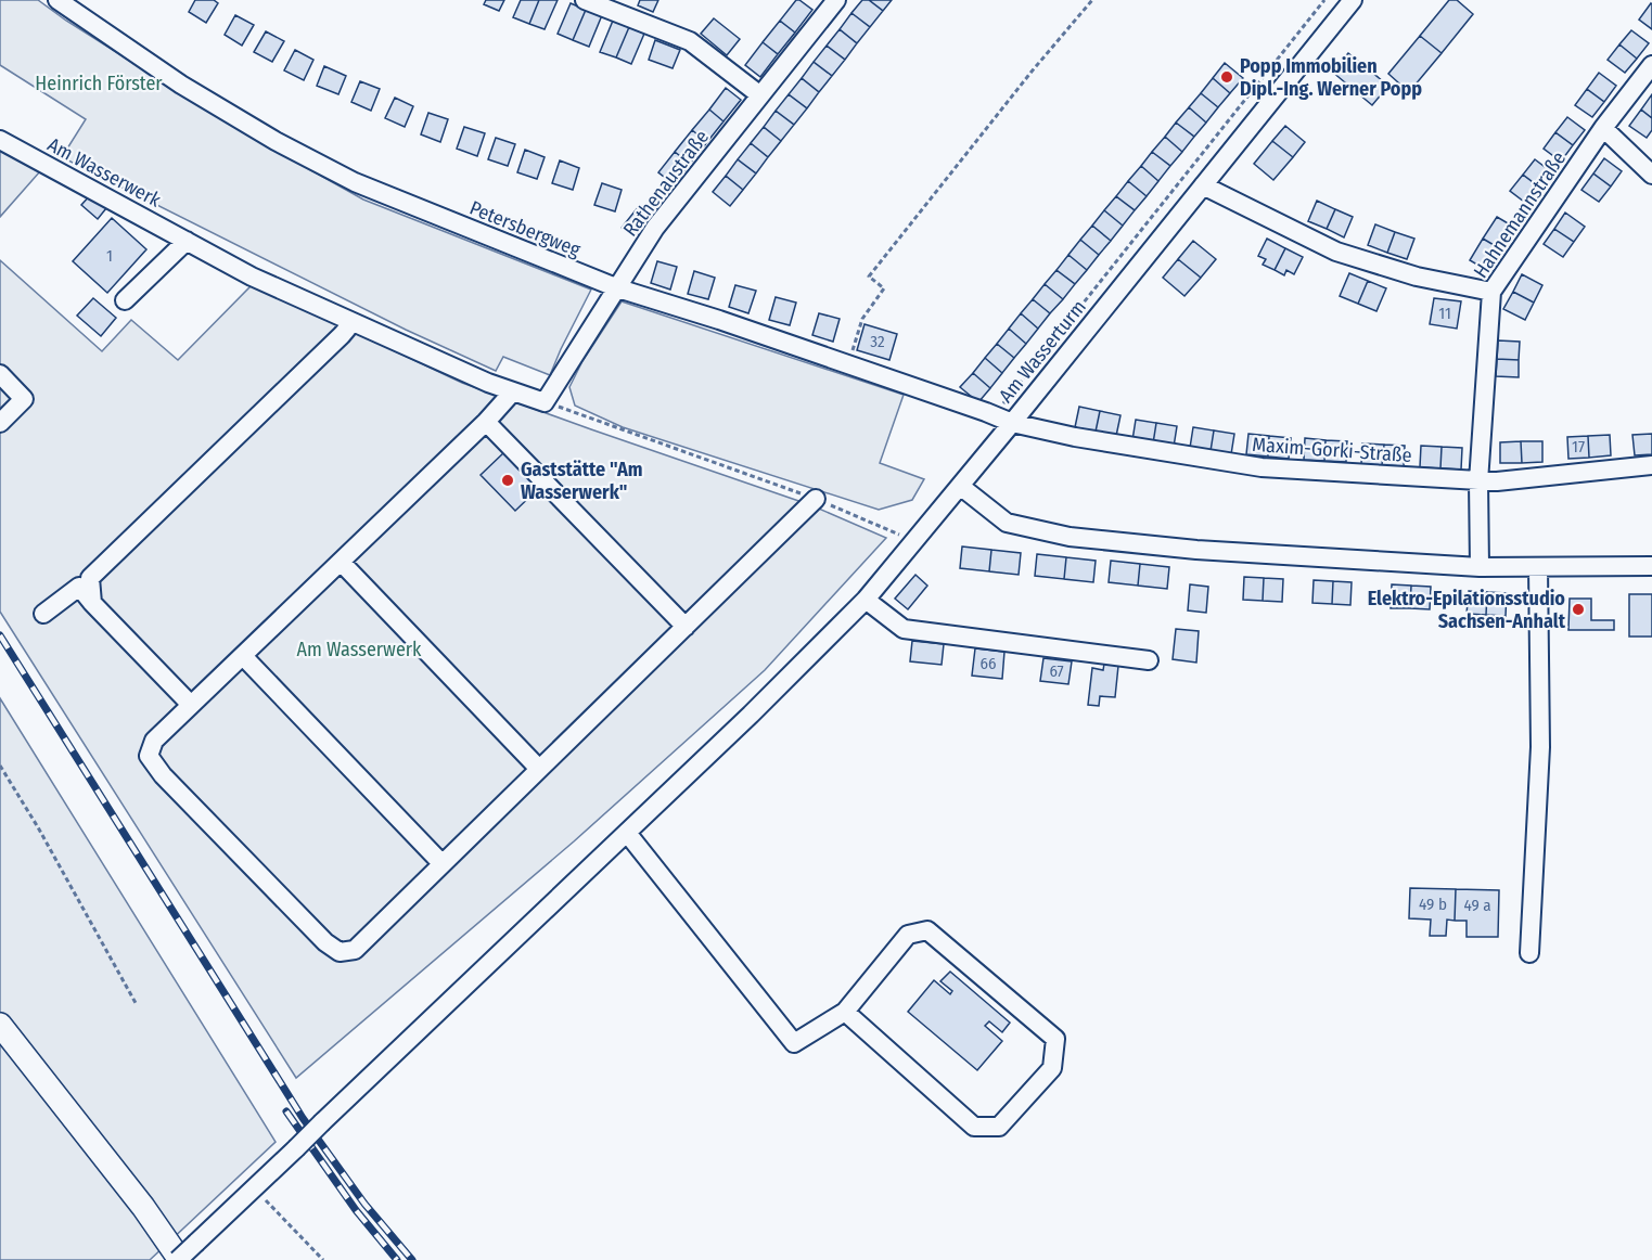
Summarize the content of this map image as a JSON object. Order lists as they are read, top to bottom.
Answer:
{
  "streets": {
    "street": [
      "Am Wasserwerk",
      "Rathenaustraße",
      "Hahnemannstraße",
      "Petersbergweg",
      "Am Wasserturm",
      "Maxim-Gorki-Straße"
    ]
  },
  "crossings": [
    ["Am Wasserwerk", "Rathenaustraße"],
    ["Rathenaustraße", "Petersbergweg"],
    ["Hahnemannstraße", "Maxim-Gorki-Straße"],
    ["Petersbergweg", "Am Wasserturm"],
    ["Petersbergweg", "Maxim-Gorki-Straße"],
    ["Am Wasserturm", "Maxim-Gorki-Straße"]
  ],
  "parks": ["Heinrich Förster", "Am Wasserwerk"],
  "places": ["Popp Immobilien Dipl.-Ing. Werner Popp", "Gaststätte \"Am Wasserwerk\"", "Elektro-Epilationsstudio Sachsen-Anhalt"],
  "house_numbers": [
    "1",
    "11",
    "32",
    "17",
    "66",
    "67",
    "49 b",
    "49 a"
  ]
}
